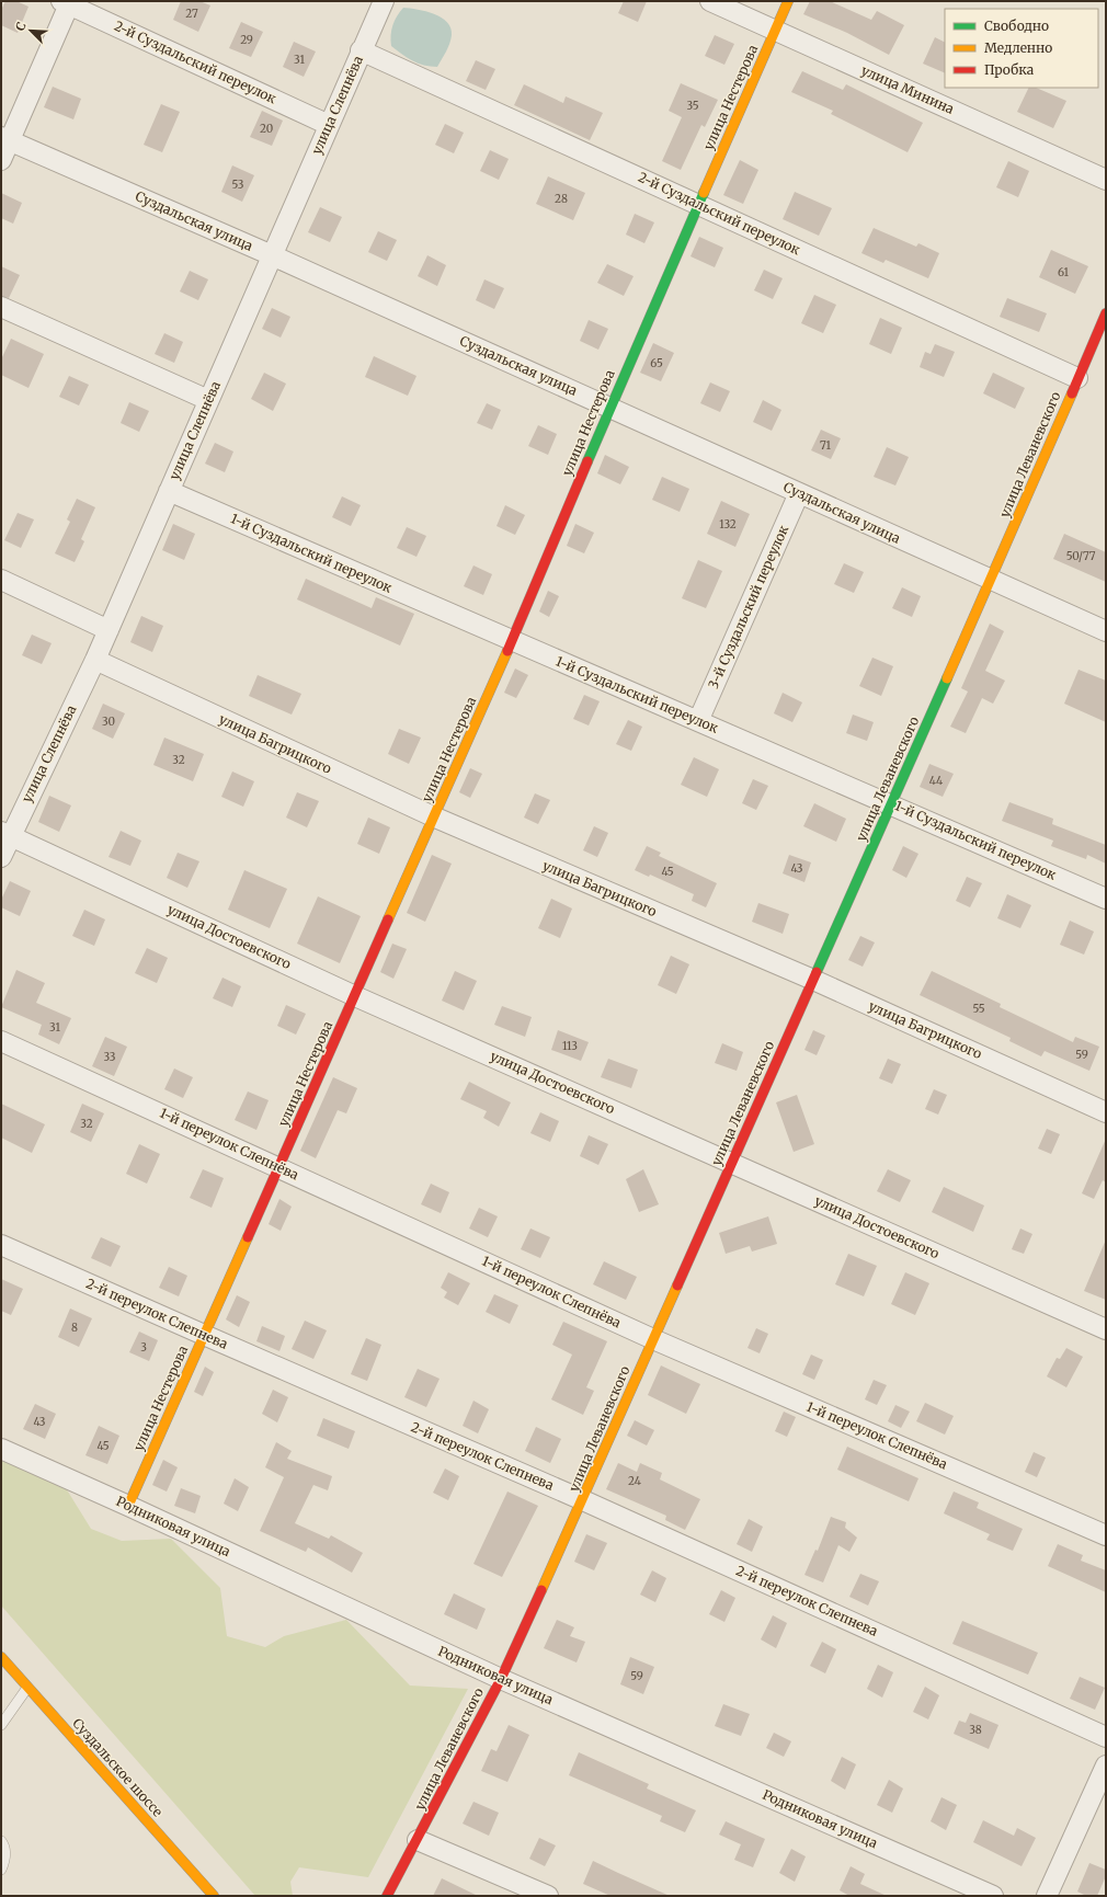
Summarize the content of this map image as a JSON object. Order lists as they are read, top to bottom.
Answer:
{
  "streets": {
    "street": [
      "2-й Суздальский переулок",
      "улица Минина",
      "улица Нестерова",
      "улица Слепнёва",
      "Суздальская улица",
      "улица Леваневского",
      "1-й Суздальский переулок",
      "3-й Суздальский переулок",
      "улица Багрицкого",
      "улица Достоевского",
      "1-й переулок Слепнёва",
      "2-й переулок Слепнева",
      "Родниковая улица",
      "Суздальское шоссе"
    ]
  },
  "crossings": [
    ["2-й Суздальский переулок", "улица Нестерова"],
    ["2-й Суздальский переулок", "улица Слепнёва"],
    ["2-й Суздальский переулок", "улица Леваневского"],
    ["улица Минина", "улица Нестерова"],
    ["улица Нестерова", "Суздальская улица"],
    ["улица Нестерова", "1-й Суздальский переулок"],
    ["улица Нестерова", "улица Багрицкого"],
    ["улица Нестерова", "улица Достоевского"],
    ["улица Нестерова", "1-й переулок Слепнёва"],
    ["улица Нестерова", "2-й переулок Слепнева"],
    ["улица Нестерова", "Родниковая улица"],
    ["улица Слепнёва", "Суздальская улица"],
    ["улица Слепнёва", "1-й Суздальский переулок"],
    ["улица Слепнёва", "улица Багрицкого"],
    ["улица Слепнёва", "улица Достоевского"],
    ["Суздальская улица", "улица Леваневского"],
    ["Суздальская улица", "3-й Суздальский переулок"],
    ["улица Леваневского", "1-й Суздальский переулок"],
    ["улица Леваневского", "улица Багрицкого"],
    ["улица Леваневского", "улица Достоевского"],
    ["улица Леваневского", "1-й переулок Слепнёва"],
    ["улица Леваневского", "2-й переулок Слепнева"],
    ["улица Леваневского", "Родниковая улица"],
    ["1-й Суздальский переулок", "3-й Суздальский переулок"]
  ],
  "house_numbers": [
    "27",
    "29",
    "31",
    "35",
    "20",
    "53",
    "28",
    "61",
    "65",
    "71",
    "132",
    "50/77",
    "30",
    "32",
    "44",
    "43",
    "45",
    "55",
    "31",
    "113",
    "59",
    "33",
    "32",
    "8",
    "3",
    "43",
    "45",
    "24",
    "59",
    "38"
  ],
  "legend": ["Свободно", "Медленно", "Пробка"],
  "north": "top left"
}
